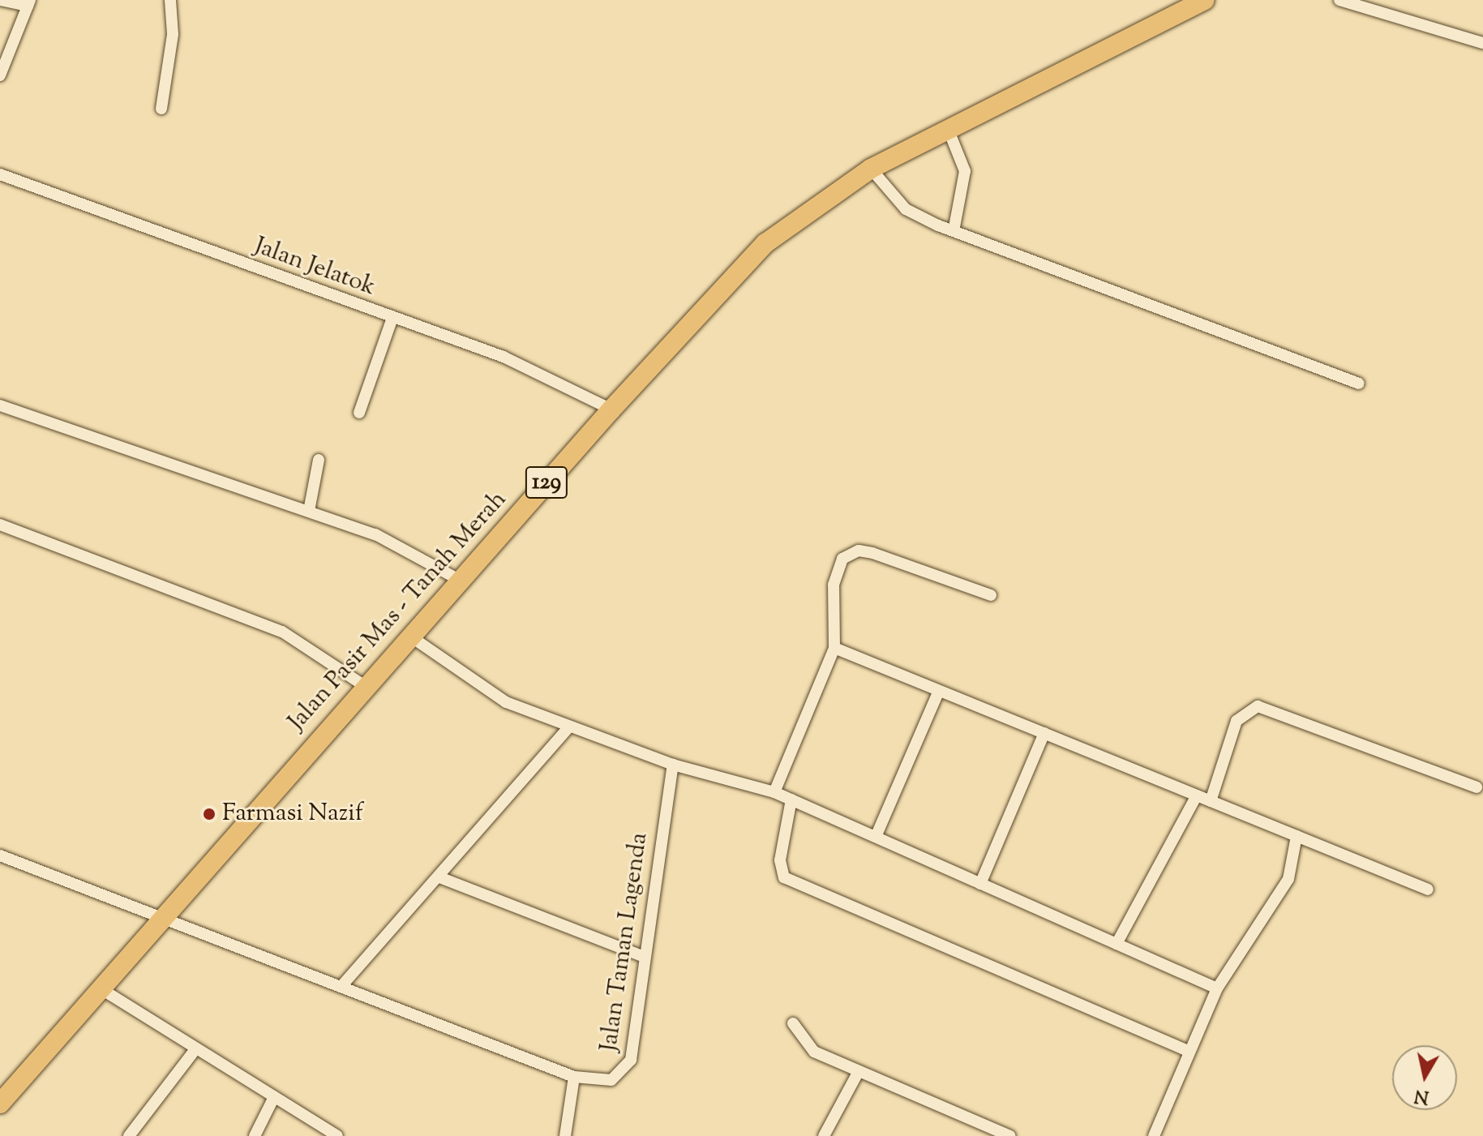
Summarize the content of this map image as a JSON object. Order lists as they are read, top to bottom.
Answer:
{
  "streets": {
    "main road": ["129", "Jalan Pasir Mas - Tanah Merah"],
    "street": ["Jalan Jelatok", "Jalan Taman Lagenda"]
  },
  "crossings": [
    ["Jalan Jelatok", "Jalan Pasir Mas - Tanah Merah"],
    ["Jalan Pasir Mas - Tanah Merah", "Jalan Taman Lagenda"]
  ],
  "places": ["Farmasi Nazif"],
  "north": "bottom"
}
